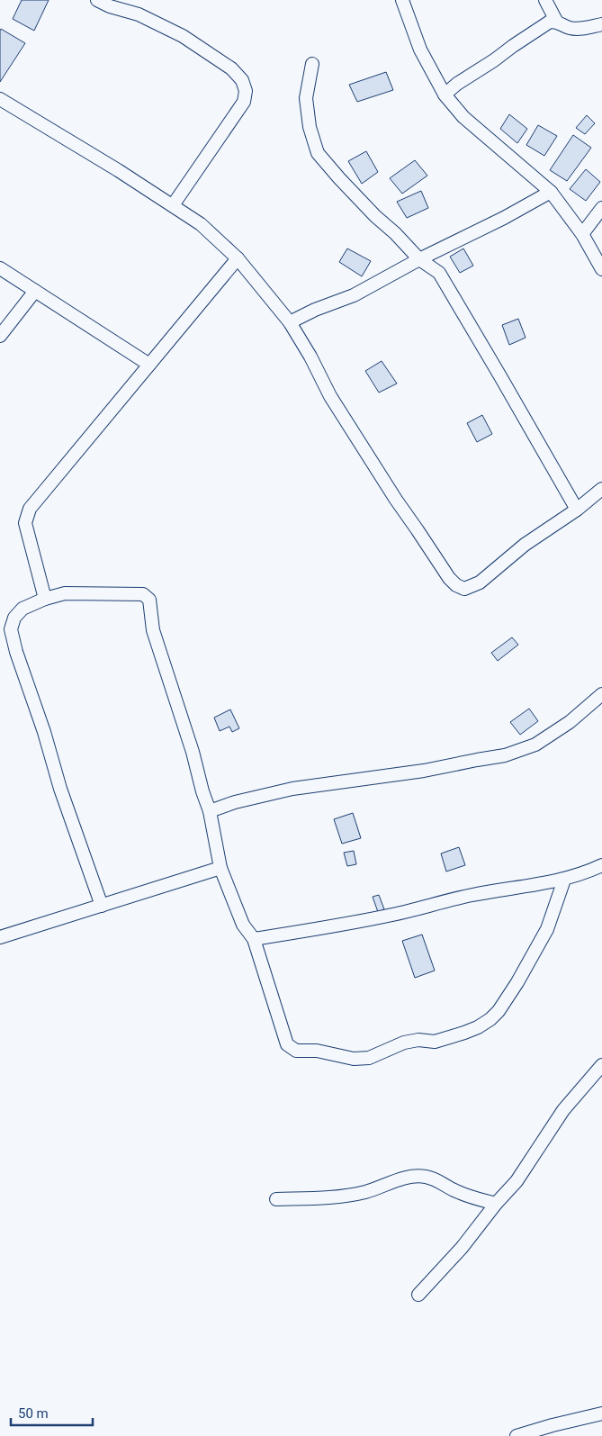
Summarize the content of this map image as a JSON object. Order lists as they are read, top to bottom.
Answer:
{
  "scale_bar": "50 m"
}
